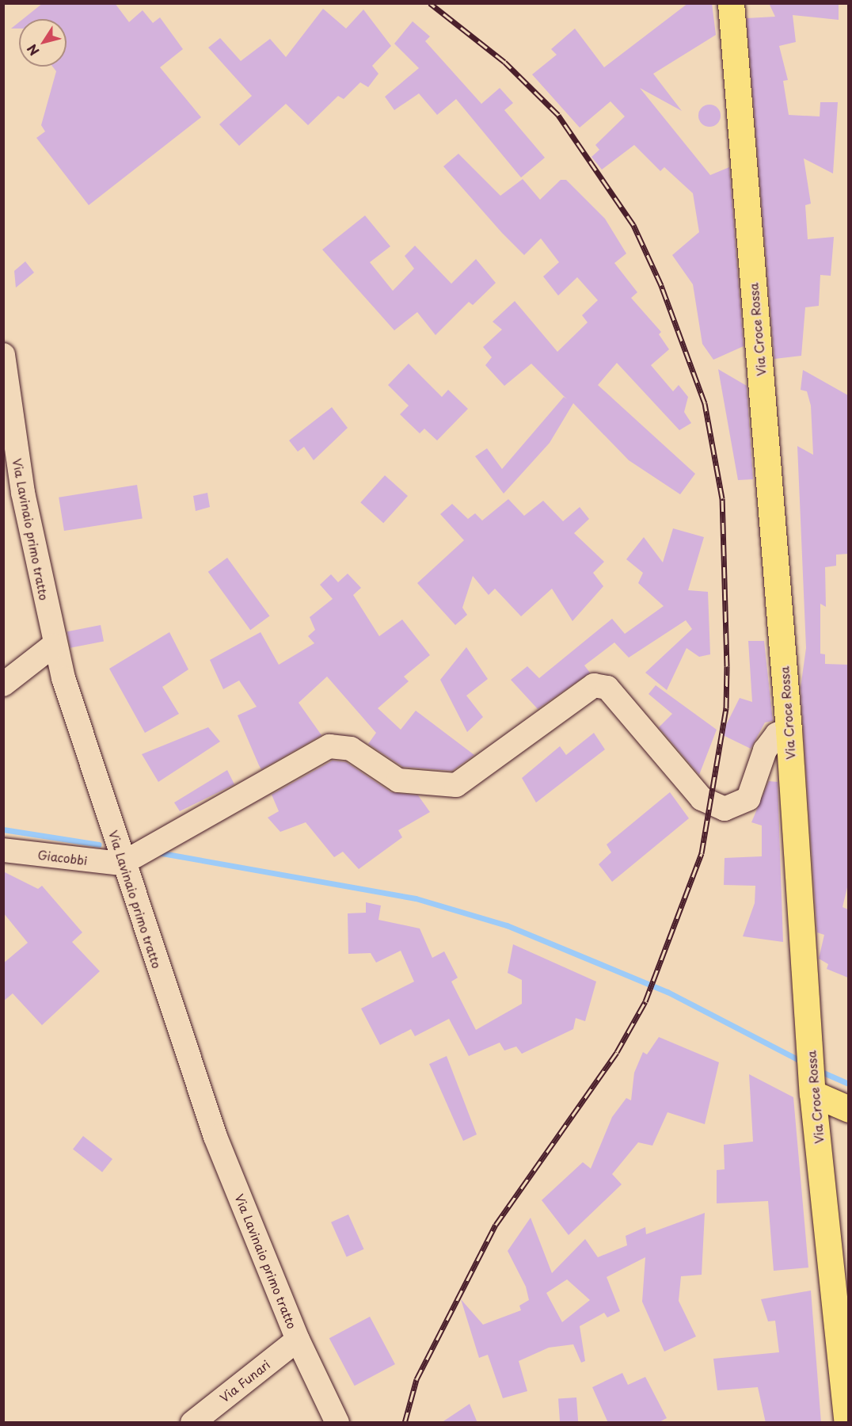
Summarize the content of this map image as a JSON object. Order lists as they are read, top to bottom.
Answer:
{
  "streets": {
    "main road": ["Via Croce Rossa"],
    "street": ["Via Lavinaio primo tratto", "Giacobbi", "Via Funari"]
  },
  "crossings": [
    ["Via Lavinaio primo tratto", "Giacobbi"],
    ["Via Lavinaio primo tratto", "Via Funari"]
  ],
  "north": "bottom left"
}
